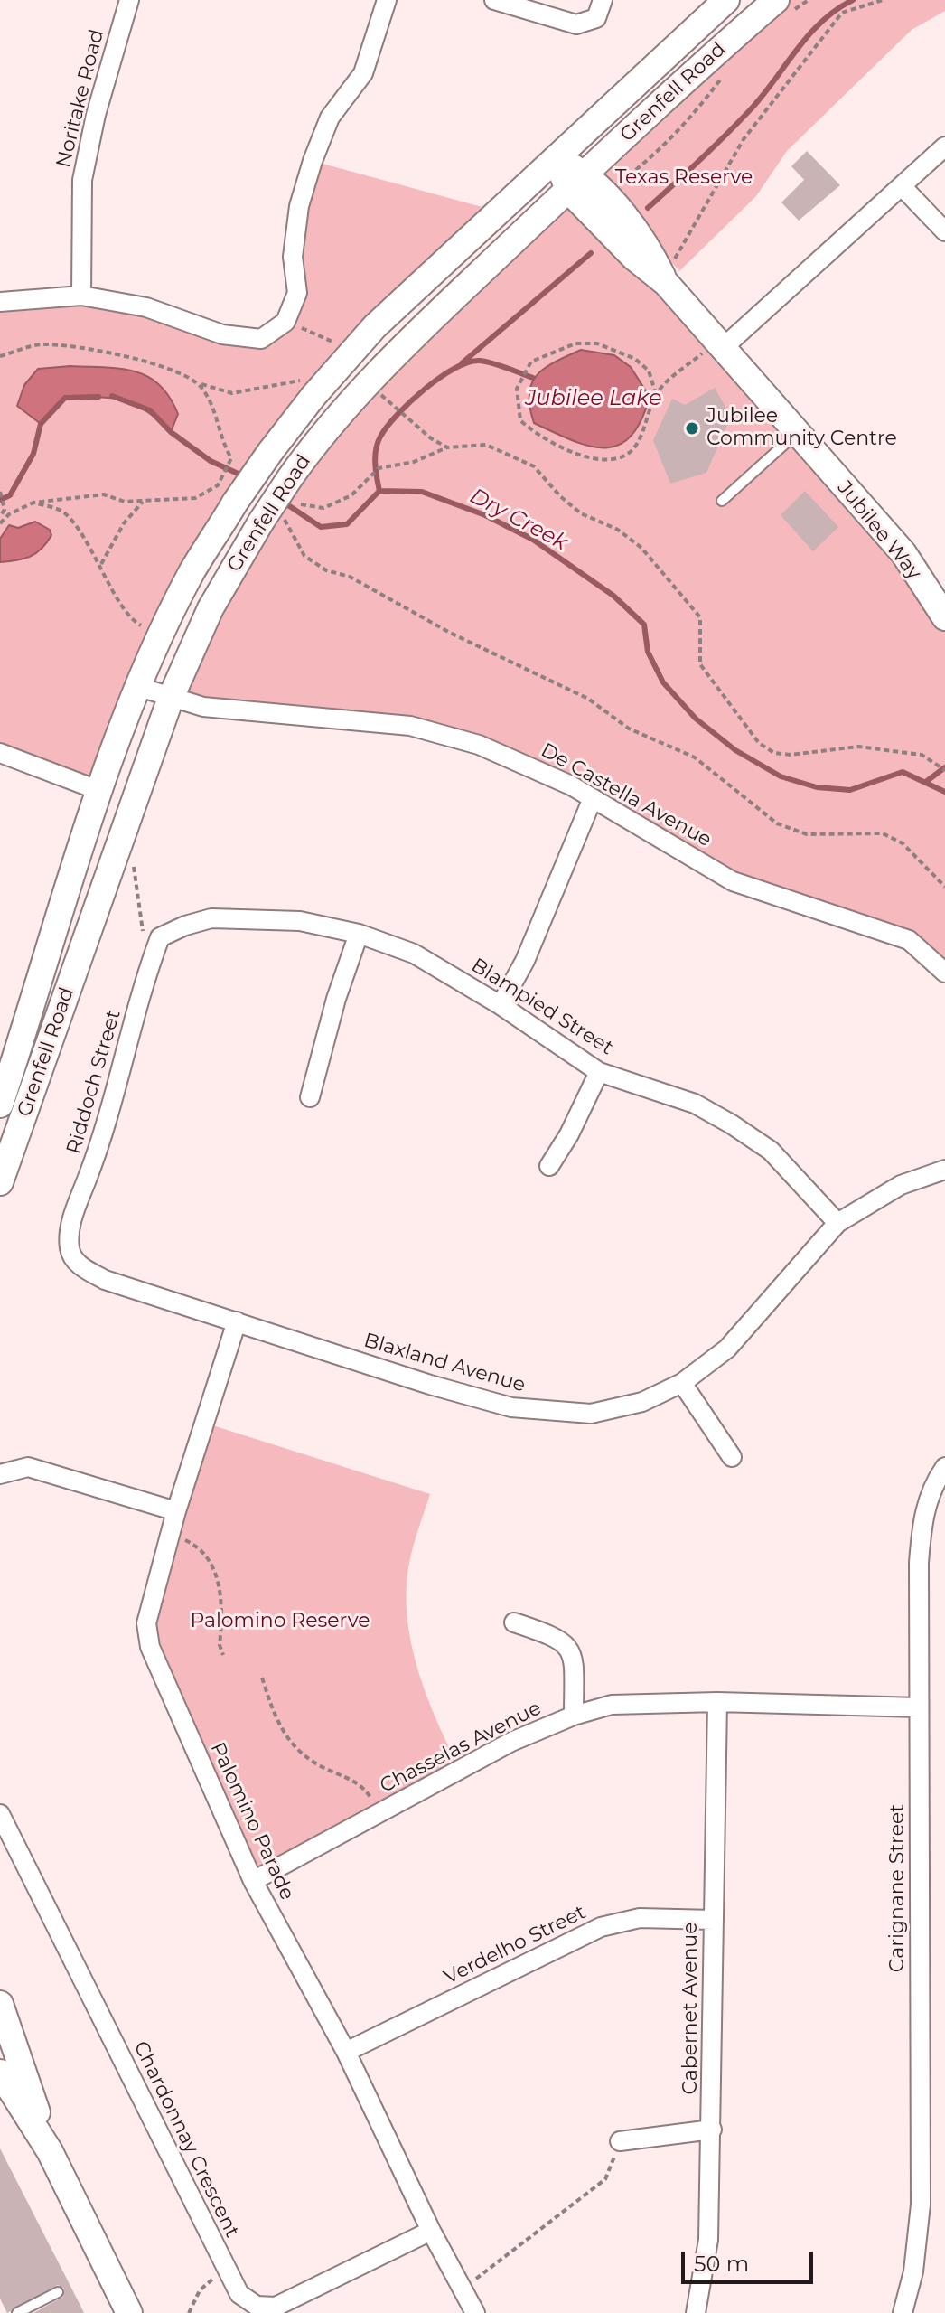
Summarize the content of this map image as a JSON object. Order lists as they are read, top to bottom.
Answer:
{
  "streets": {
    "main road": ["Grenfell Road", "Jubilee Way"],
    "street": [
      "Noritake Road",
      "De Castella Avenue",
      "Blampied Street",
      "Riddoch Street",
      "Blaxland Avenue",
      "Chasselas Avenue",
      "Palomino Parade",
      "Carignane Street",
      "Verdelho Street",
      "Cabernet Avenue",
      "Chardonnay Crescent"
    ]
  },
  "crossings": [
    ["Grenfell Road", "Jubilee Way"],
    ["Grenfell Road", "De Castella Avenue"],
    ["Blampied Street", "Riddoch Street"],
    ["Blampied Street", "Blaxland Avenue"],
    ["Riddoch Street", "Blaxland Avenue"],
    ["Blaxland Avenue", "Palomino Parade"],
    ["Chasselas Avenue", "Palomino Parade"],
    ["Chasselas Avenue", "Carignane Street"],
    ["Chasselas Avenue", "Cabernet Avenue"],
    ["Palomino Parade", "Verdelho Street"],
    ["Palomino Parade", "Chardonnay Crescent"],
    ["Verdelho Street", "Cabernet Avenue"]
  ],
  "water": ["Jubilee Lake", "Dry Creek"],
  "parks": ["Texas Reserve", "Palomino Reserve"],
  "places": ["Jubilee Community Centre"],
  "scale_bar": "50 m"
}
